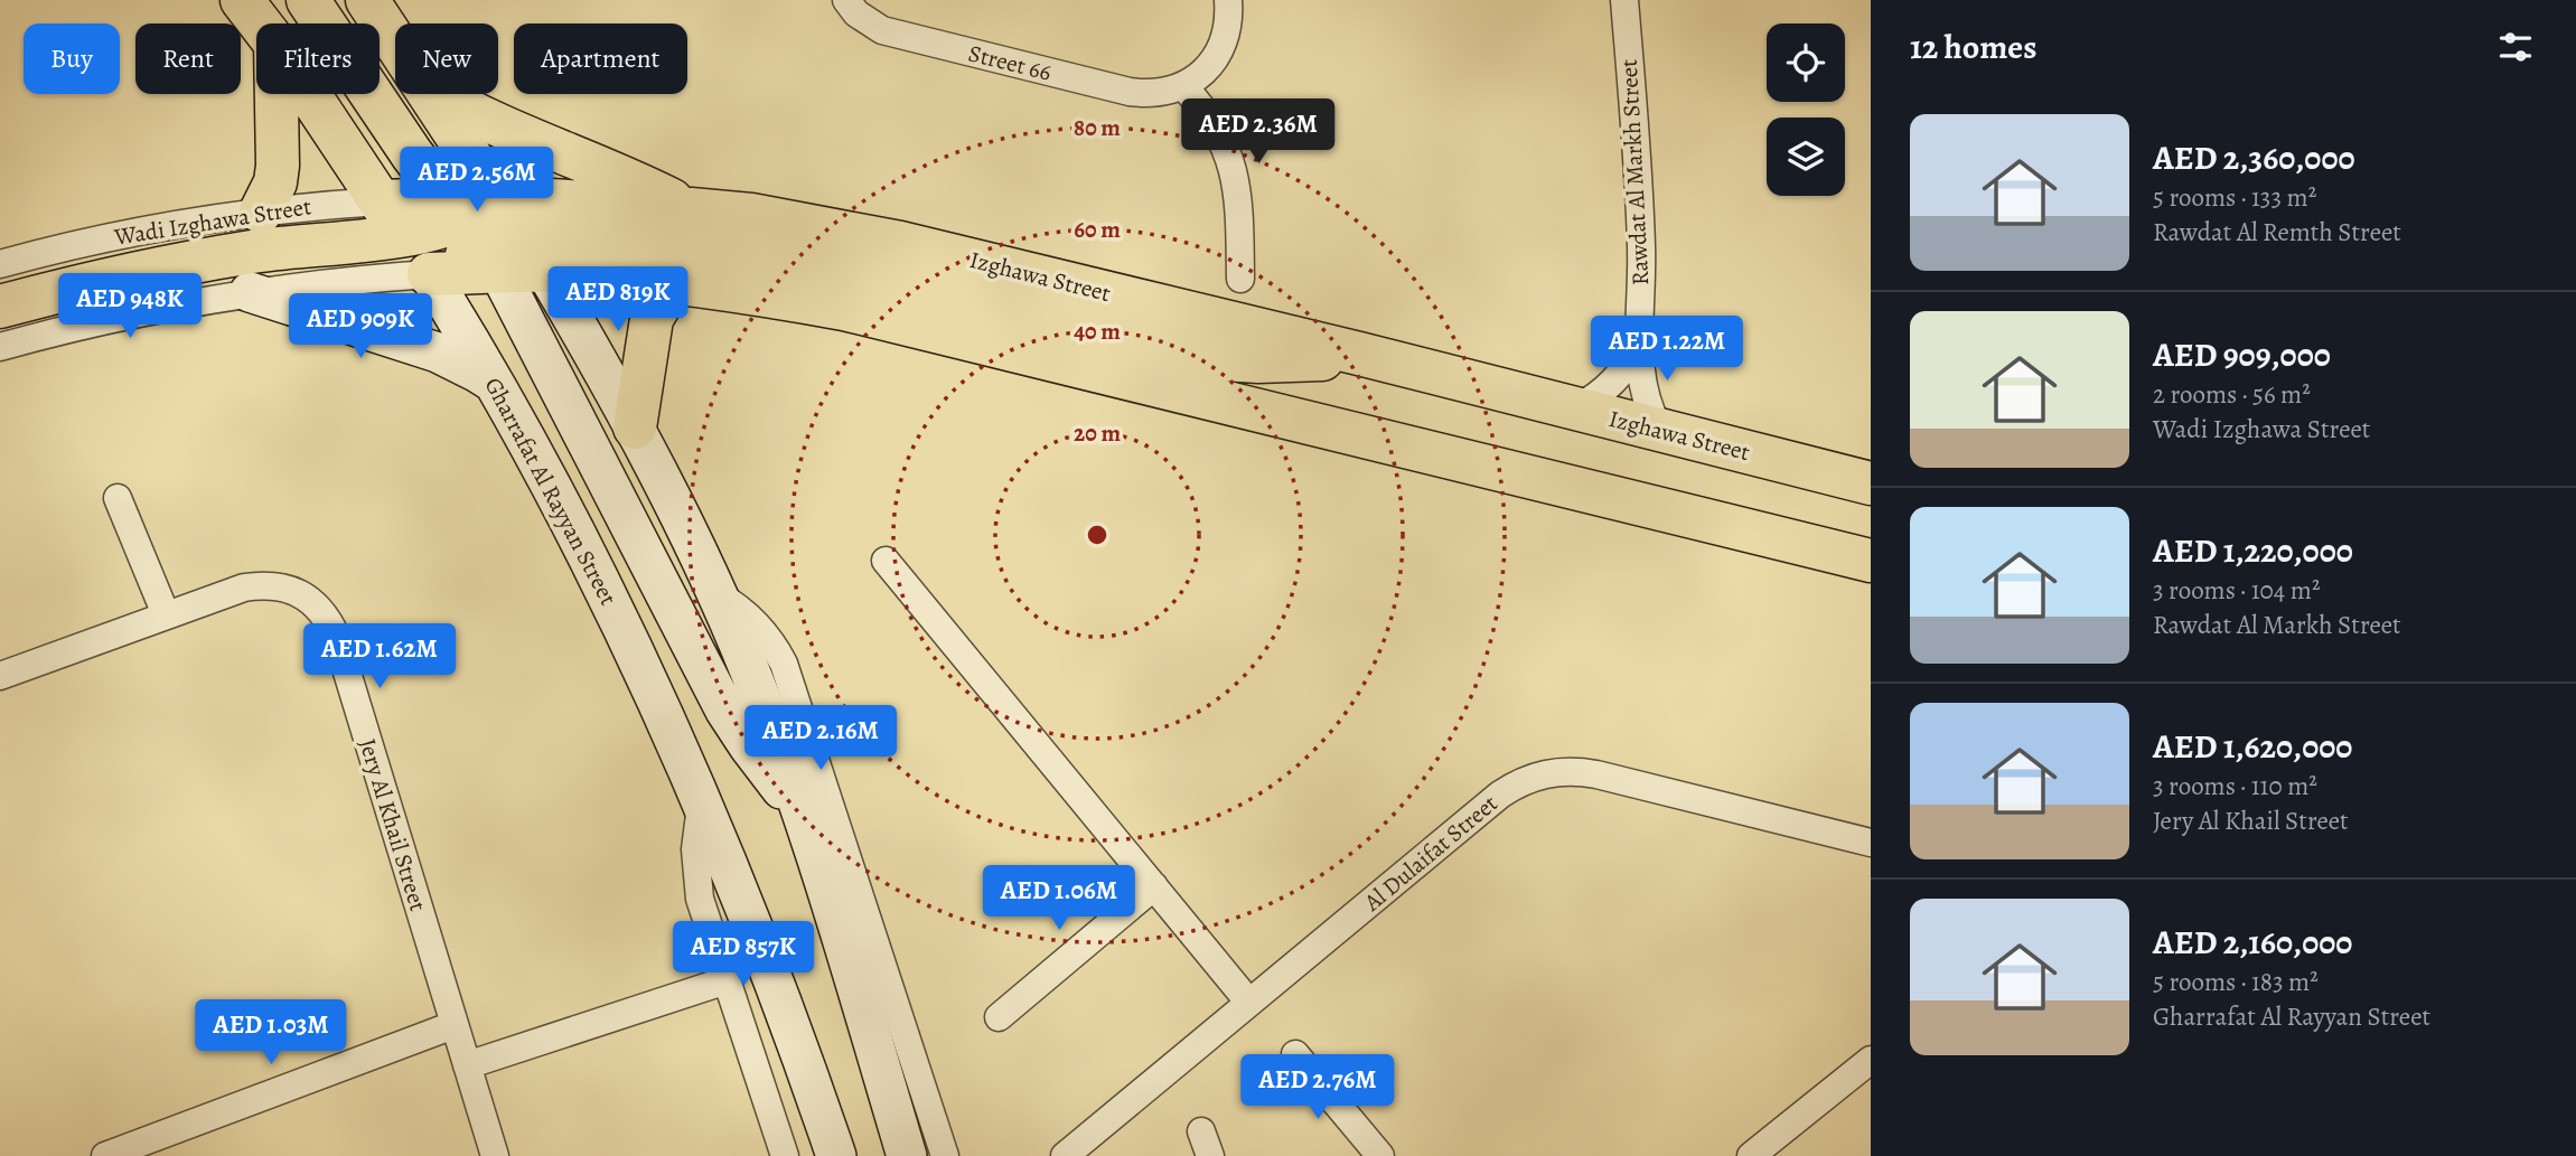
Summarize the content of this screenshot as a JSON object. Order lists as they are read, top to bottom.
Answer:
{
  "streets": {
    "main road": ["Izghawa Street", "Gharrafat Al Rayyan Street"],
    "street": [
      "Street 66",
      "Rawdat Al Markh Street",
      "Wadi Izghawa Street",
      "Jery Al Khail Street",
      "Al Dulaifat Street"
    ]
  },
  "crossings": [
    ["Rawdat Al Markh Street", "Izghawa Street"],
    ["Wadi Izghawa Street", "Izghawa Street"],
    ["Wadi Izghawa Street", "Gharrafat Al Rayyan Street"],
    ["Izghawa Street", "Gharrafat Al Rayyan Street"]
  ],
  "page": {
    "heading": "12 homes",
    "chip": [
      "Buy",
      "Rent",
      "Filters",
      "New",
      "Apartment"
    ],
    "list": [
      {
        "name": "AED 2,360,000",
        "note": "5 rooms · 133 m² · Rawdat Al Remth Street"
      },
      {
        "name": "AED 909,000",
        "note": "2 rooms · 56 m² · Wadi Izghawa Street"
      },
      {
        "name": "AED 1,220,000",
        "note": "3 rooms · 104 m² · Rawdat Al Markh Street"
      },
      {
        "name": "AED 1,620,000",
        "note": "3 rooms · 110 m² · Jery Al Khail Street"
      },
      {
        "name": "AED 2,160,000",
        "note": "5 rooms · 183 m² · Gharrafat Al Rayyan Street"
      }
    ],
    "price": [
      "AED 2.36M",
      "AED 2.56M",
      "AED 819K",
      "AED 948K",
      "AED 909K",
      "AED 1.22M",
      "AED 1.62M",
      "AED 2.16M",
      "AED 1.06M",
      "AED 857K",
      "AED 1.03M",
      "AED 2.76M"
    ]
  },
  "rings": [
    "80 m",
    "60 m",
    "40 m",
    "20 m"
  ]
}
